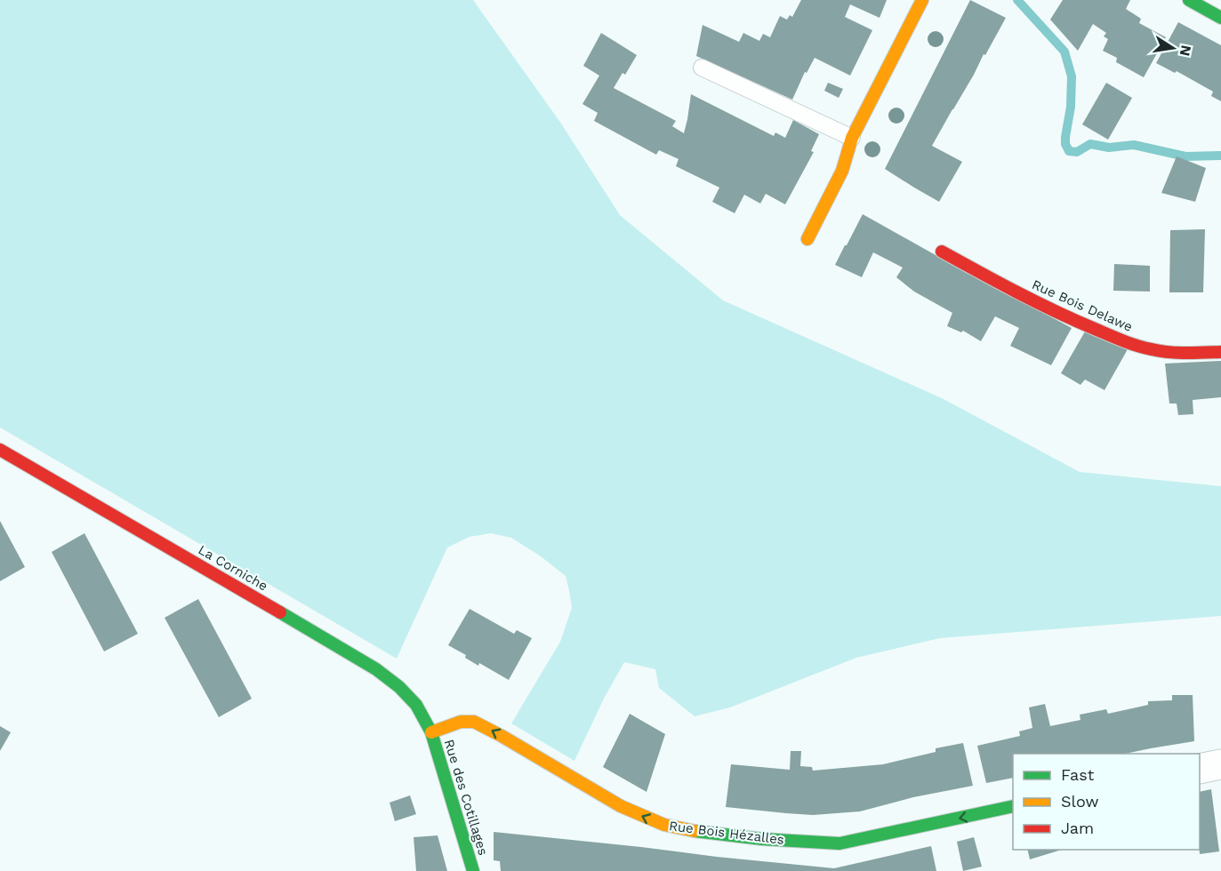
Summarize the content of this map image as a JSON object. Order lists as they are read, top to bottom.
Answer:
{
  "streets": {
    "street": [
      "Rue Bois Delawe",
      "La Corniche",
      "Rue des Cotillages",
      "Rue Bois Hézalles"
    ]
  },
  "crossings": [
    ["La Corniche", "Rue des Cotillages"],
    ["La Corniche", "Rue Bois Hézalles"],
    ["Rue des Cotillages", "Rue Bois Hézalles"]
  ],
  "one_way": ["Rue Bois Hézalles"],
  "legend": ["Fast", "Slow", "Jam"],
  "north": "right"
}
